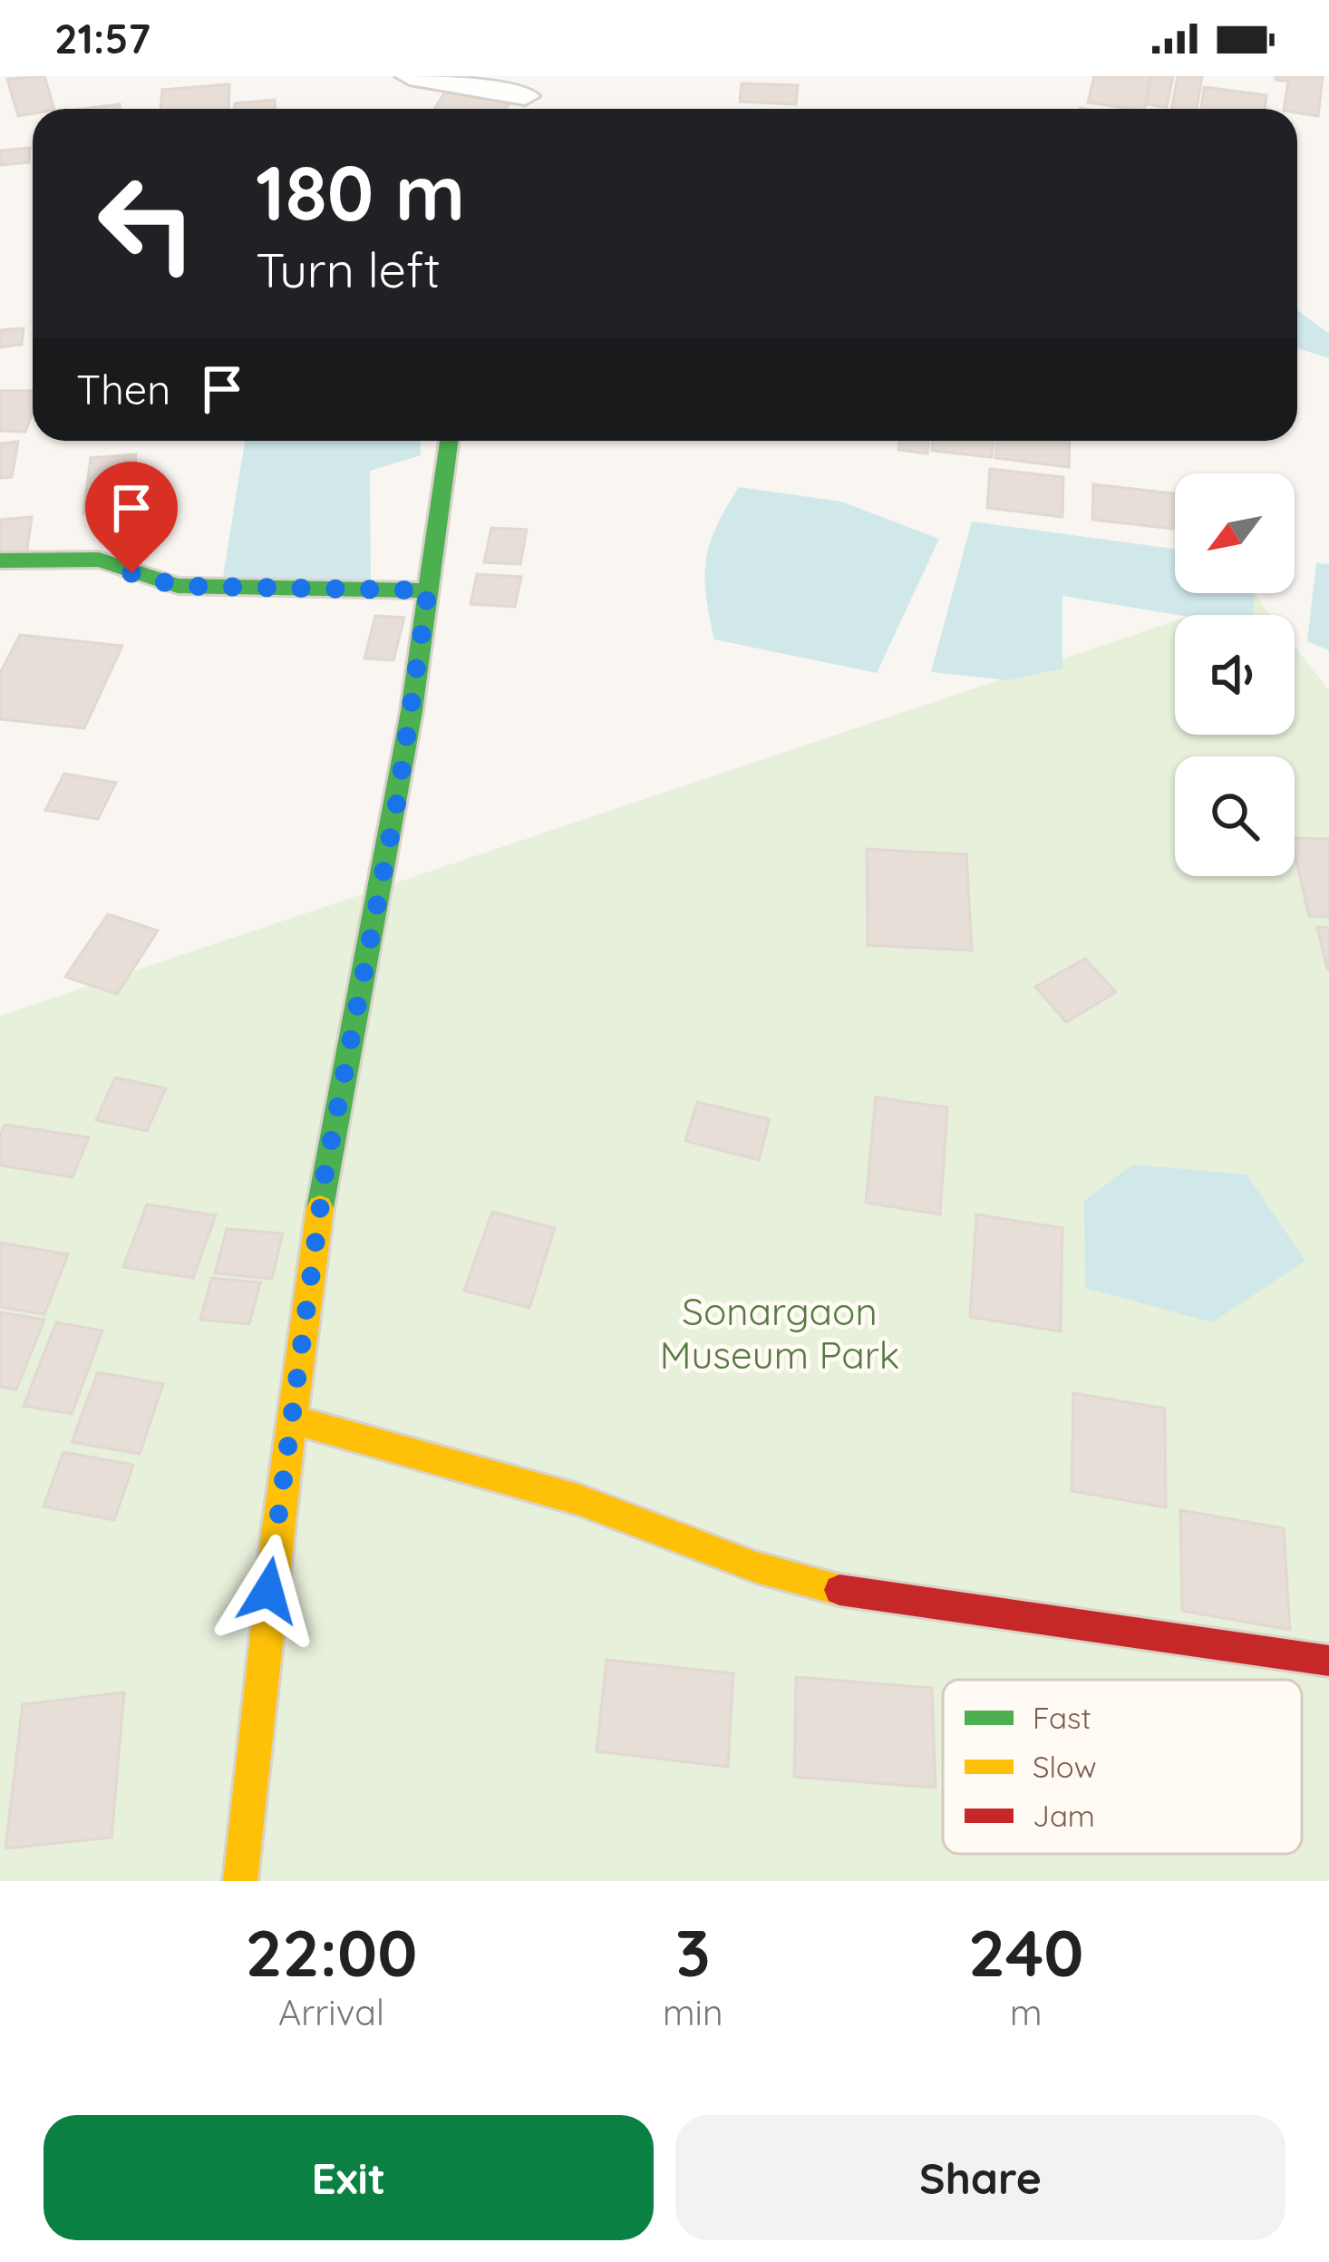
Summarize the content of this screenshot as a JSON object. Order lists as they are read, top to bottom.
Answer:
{
  "parks": ["Sonargaon Museum Park"],
  "legend": ["Fast", "Slow", "Jam"],
  "north": "bottom left",
  "page": {
    "status": "21:57",
    "turn": ["180 m", "Turn left"],
    "then": "Then",
    "eta": [
      "22:00",
      "Arrival",
      "3",
      "min",
      "240",
      "m"
    ],
    "buttons": ["Exit", "Share"]
  }
}
